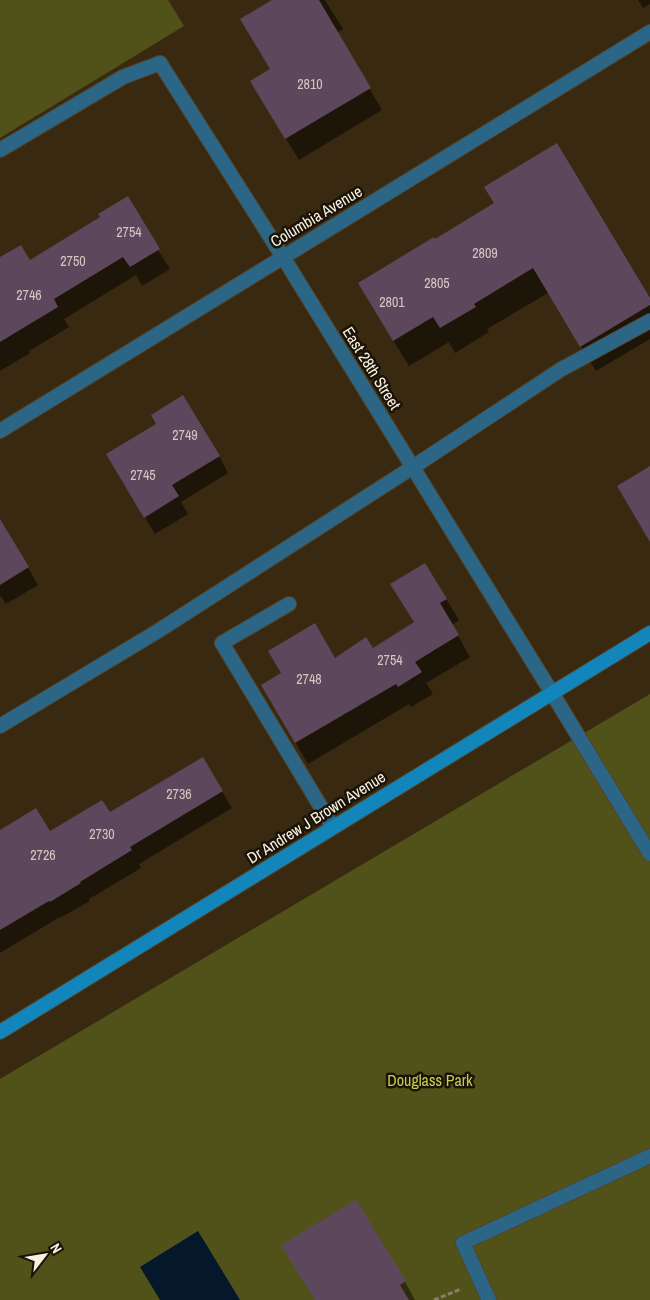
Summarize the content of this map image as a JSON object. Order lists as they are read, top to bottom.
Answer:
{
  "streets": {
    "main road": ["Dr Andrew J Brown Avenue"],
    "street": ["Columbia Avenue", "East 28th Street"]
  },
  "crossings": [
    ["Columbia Avenue", "East 28th Street"],
    ["East 28th Street", "Dr Andrew J Brown Avenue"]
  ],
  "parks": ["Douglass Park"],
  "house_numbers": [
    "2810",
    "2754",
    "2809",
    "2750",
    "2805",
    "2746",
    "2801",
    "2749",
    "2745",
    "2754",
    "2748",
    "2736",
    "2730",
    "2726"
  ],
  "north": "top right"
}
